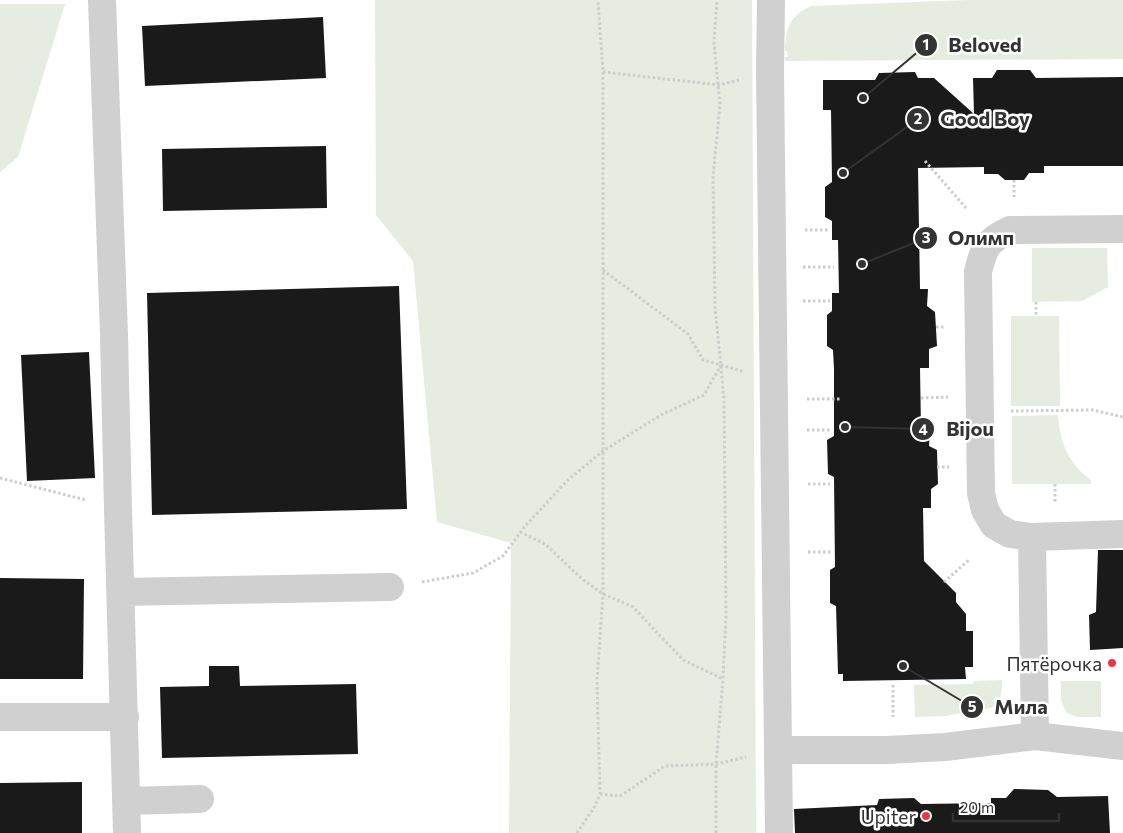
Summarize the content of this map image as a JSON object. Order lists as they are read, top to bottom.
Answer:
{
  "places": [
    "Beloved",
    "Good Boy",
    "Олимп",
    "Bijou",
    "Пятёрочка",
    "Мила",
    "Upiter"
  ],
  "scale_bar": "20 m"
}
